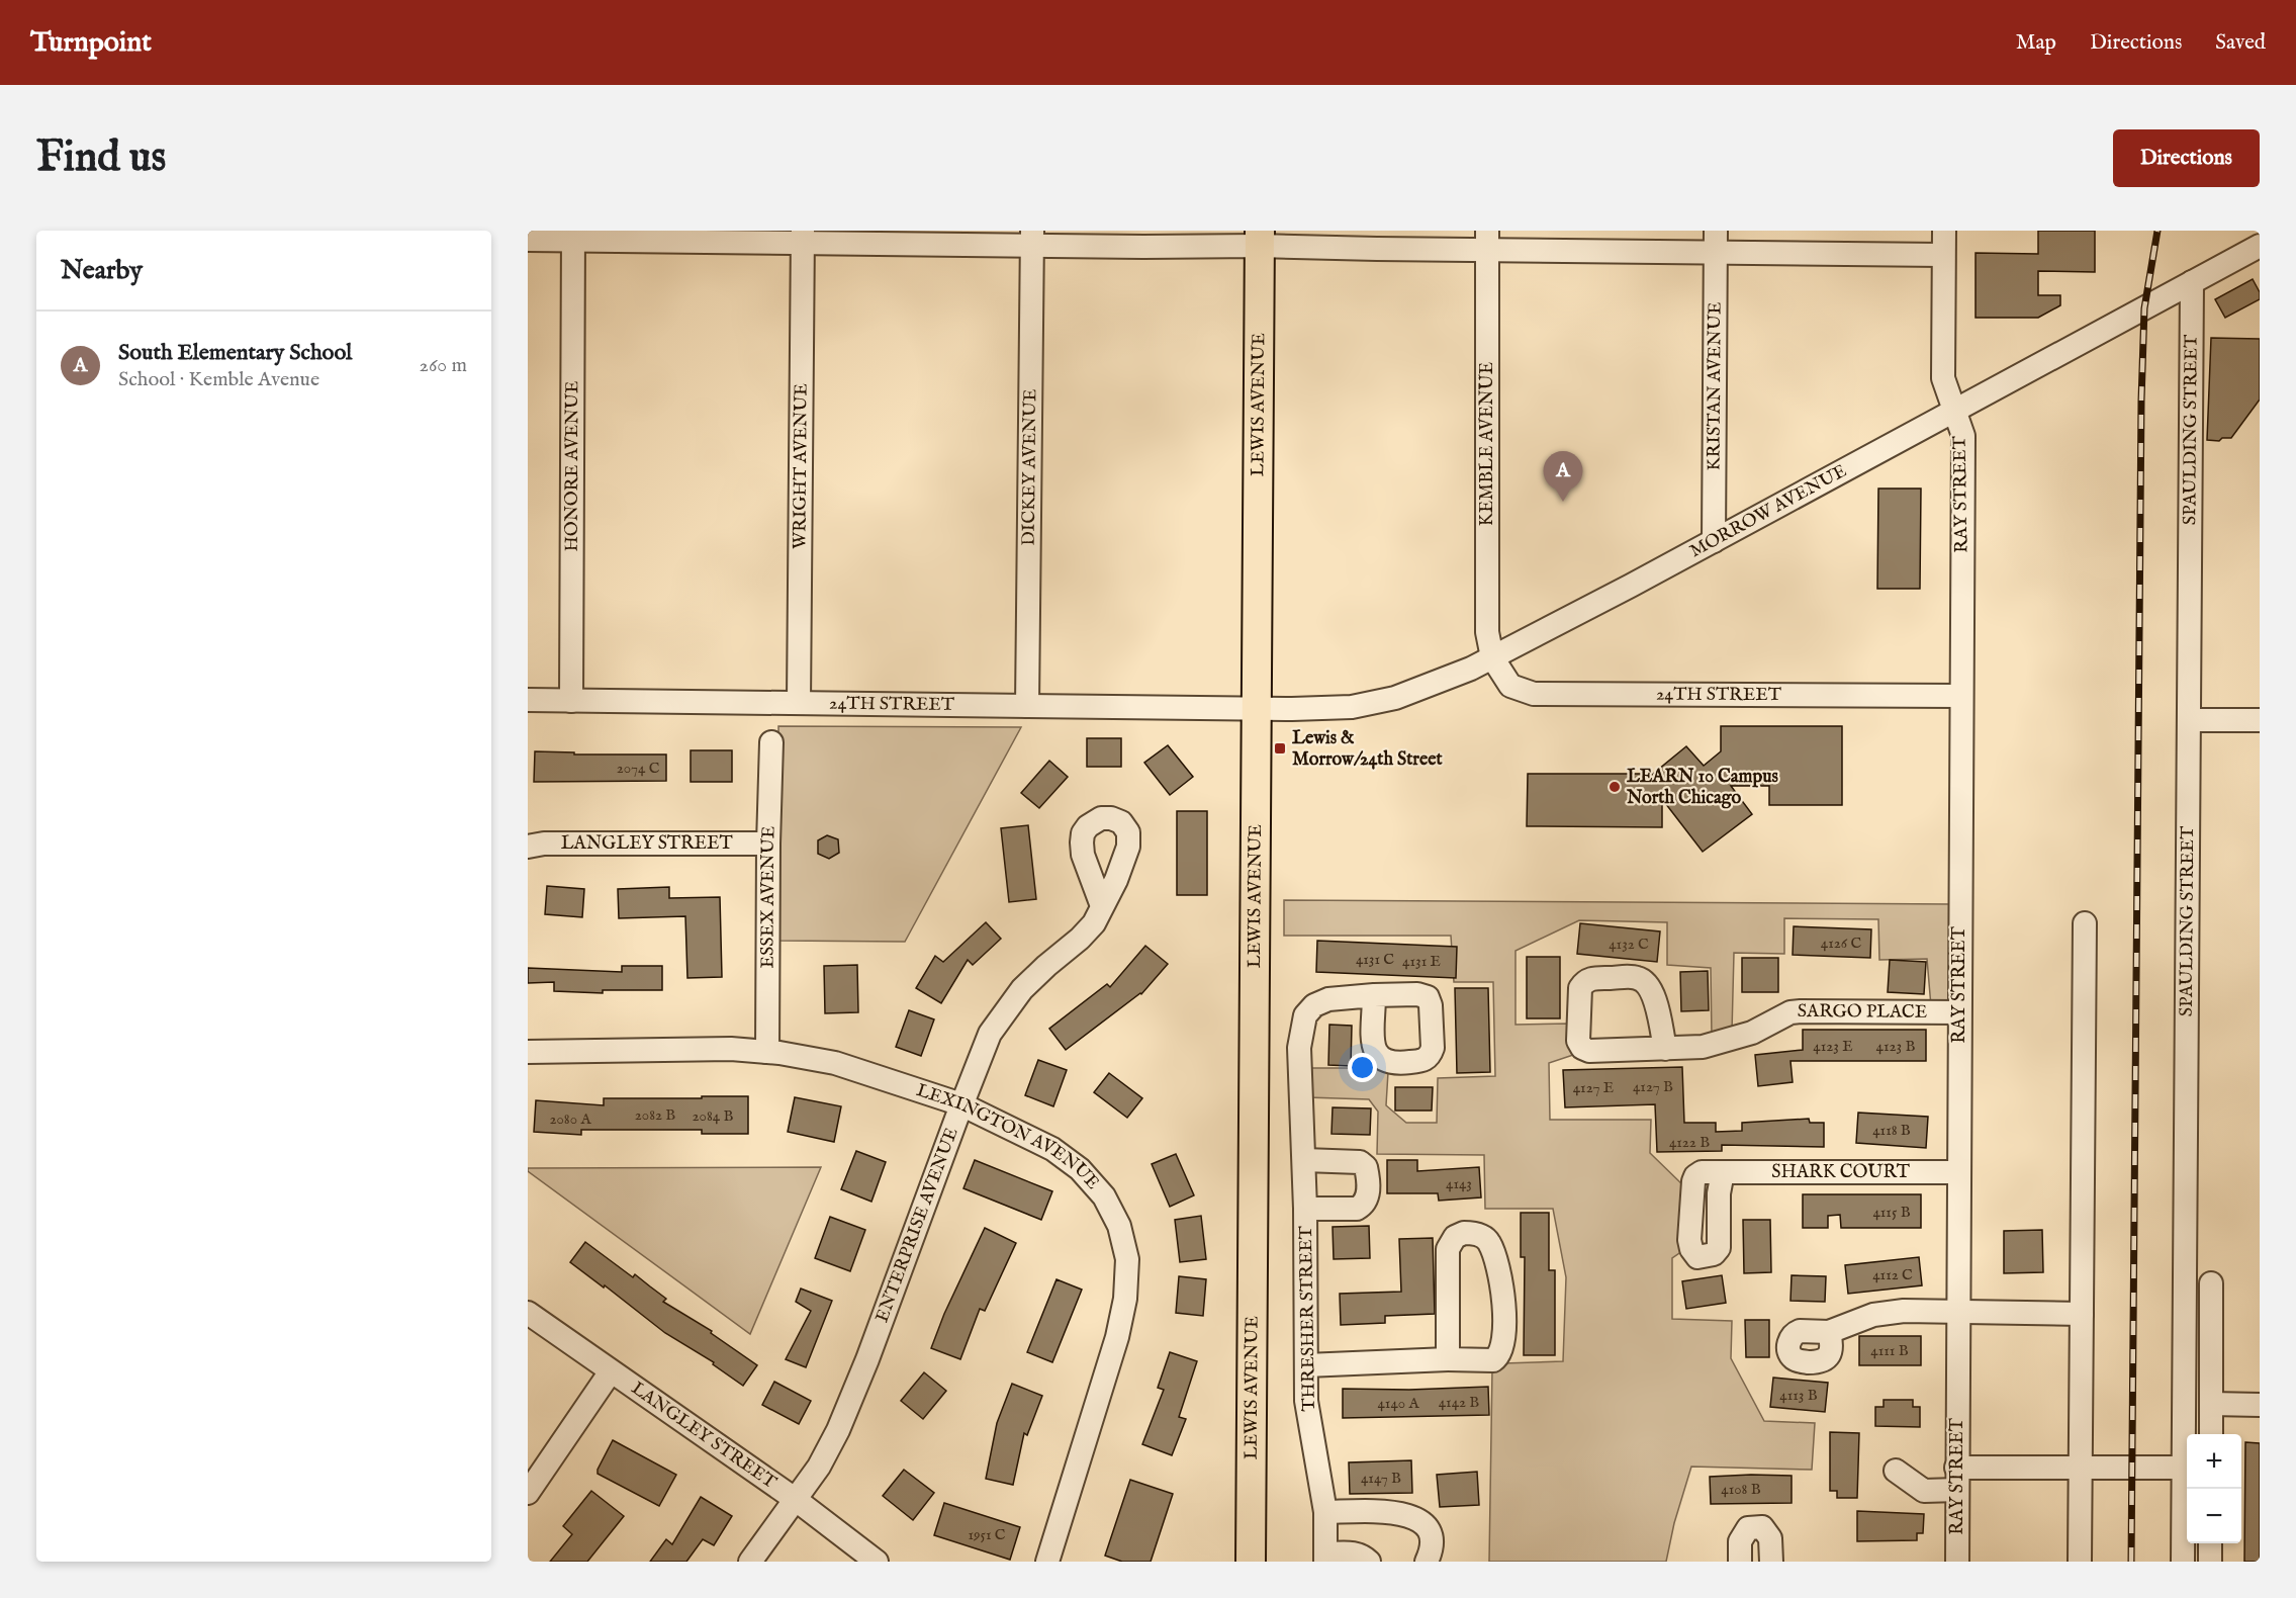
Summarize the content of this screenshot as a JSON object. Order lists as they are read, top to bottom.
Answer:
{
  "streets": {
    "main road": ["LEWIS AVENUE"],
    "street": [
      "KRISTAN AVENUE",
      "SPAULDING STREET",
      "KEMBLE AVENUE",
      "HONORE AVENUE",
      "WRIGHT AVENUE",
      "DICKEY AVENUE",
      "RAY STREET",
      "MORROW AVENUE",
      "24TH STREET",
      "LANGLEY STREET",
      "ESSEX AVENUE",
      "SARGO PLACE",
      "LEXINGTON AVENUE",
      "SHARK COURT",
      "ENTERPRISE AVENUE",
      "THRESHER STREET"
    ]
  },
  "crossings": [
    ["KRISTAN AVENUE", "MORROW AVENUE"],
    ["LEWIS AVENUE", "MORROW AVENUE"],
    ["LEWIS AVENUE", "24TH STREET"],
    ["SPAULDING STREET", "MORROW AVENUE"],
    ["KEMBLE AVENUE", "MORROW AVENUE"],
    ["KEMBLE AVENUE", "24TH STREET"],
    ["HONORE AVENUE", "24TH STREET"],
    ["WRIGHT AVENUE", "24TH STREET"],
    ["DICKEY AVENUE", "24TH STREET"],
    ["RAY STREET", "MORROW AVENUE"],
    ["RAY STREET", "24TH STREET"],
    ["RAY STREET", "SARGO PLACE"],
    ["RAY STREET", "SHARK COURT"],
    ["MORROW AVENUE", "24TH STREET"],
    ["LANGLEY STREET", "ESSEX AVENUE"],
    ["LANGLEY STREET", "ENTERPRISE AVENUE"],
    ["ESSEX AVENUE", "LEXINGTON AVENUE"],
    ["LEXINGTON AVENUE", "ENTERPRISE AVENUE"]
  ],
  "places": {
    "transit": ["Lewis & Morrow/24th Street"],
    "other": ["LEARN 10 Campus North Chicago"]
  },
  "house_numbers": [
    "2074 C",
    "4126 C",
    "4132 C",
    "4131 C",
    "4131 E",
    "4123 E",
    "4123 B",
    "4127 B",
    "4127 E",
    "2082 B",
    "2084 B",
    "2080 A",
    "4118 B",
    "4122 B",
    "4143",
    "4115 B",
    "4112 C",
    "4111 B",
    "4113 B",
    "4142 B",
    "4140 A",
    "4147 B",
    "4108 B",
    "1951 C"
  ],
  "page": {
    "header": "Turnpoint",
    "nav": ["Map", "Directions", "Saved"],
    "buttons": "Directions",
    "title": "Find us",
    "heading": "Nearby",
    "list": [
      {
        "mark": "A",
        "name": "South Elementary School",
        "note": "School · Kemble Avenue",
        "value": "260 m"
      }
    ],
    "pins": "A",
    "map_buttons": ["+", "−"]
  }
}
